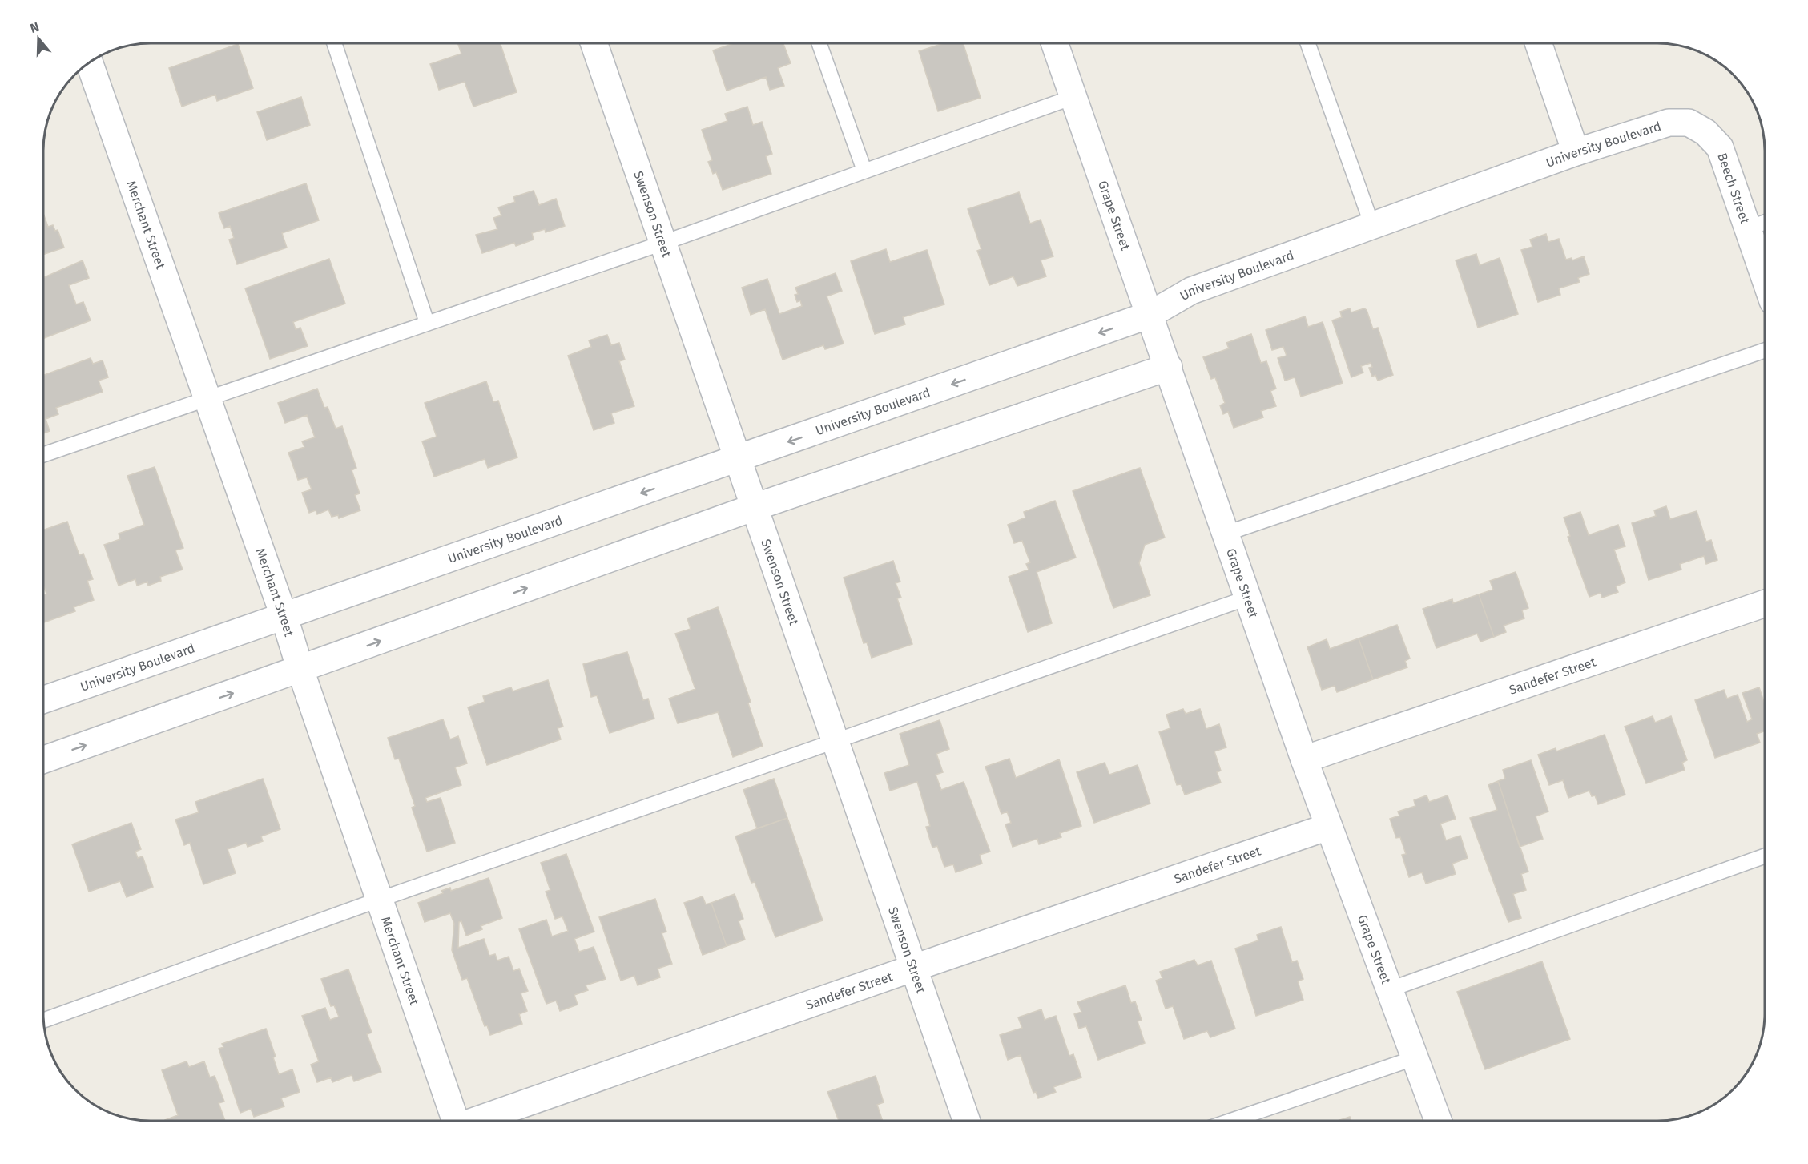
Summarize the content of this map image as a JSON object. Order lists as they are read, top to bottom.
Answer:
{
  "streets": {
    "street": [
      "University Boulevard",
      "Beech Street",
      "Swenson Street",
      "Grape Street",
      "Merchant Street",
      "Sandefer Street"
    ]
  },
  "crossings": [
    ["University Boulevard", "Beech Street"],
    ["University Boulevard", "Swenson Street"],
    ["University Boulevard", "Grape Street"],
    ["University Boulevard", "Merchant Street"],
    ["Swenson Street", "Sandefer Street"],
    ["Grape Street", "Sandefer Street"]
  ],
  "north": "top"
}
